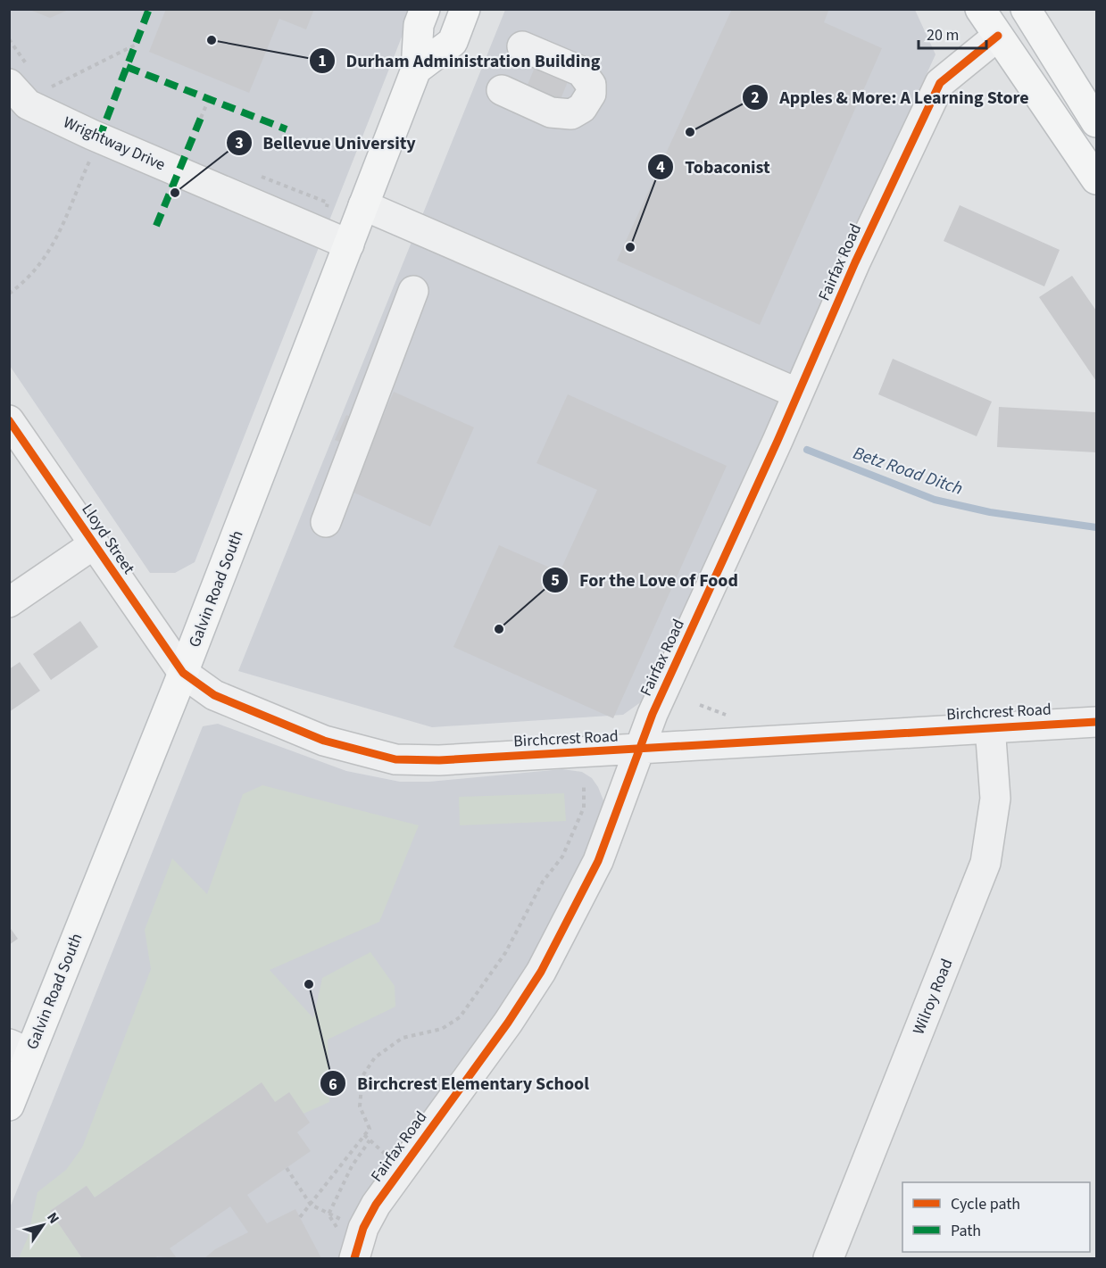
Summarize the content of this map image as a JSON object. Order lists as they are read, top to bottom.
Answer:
{
  "streets": {
    "main road": ["Galvin Road South"],
    "street": [
      "Wrightway Drive",
      "Fairfax Road",
      "Lloyd Street",
      "Birchcrest Road",
      "Wilroy Road"
    ]
  },
  "crossings": [
    ["Wrightway Drive", "Galvin Road South"],
    ["Fairfax Road", "Birchcrest Road"],
    ["Lloyd Street", "Galvin Road South"],
    ["Lloyd Street", "Birchcrest Road"],
    ["Galvin Road South", "Birchcrest Road"],
    ["Birchcrest Road", "Wilroy Road"]
  ],
  "water": ["Betz Road Ditch"],
  "places": [
    "Durham Administration Building",
    "Apples & More: A Learning Store",
    "Bellevue University",
    "Tobaconist",
    "For the Love of Food",
    "Birchcrest Elementary School"
  ],
  "legend": ["Cycle path", "Path"],
  "scale_bar": "20 m",
  "north": "top right"
}
